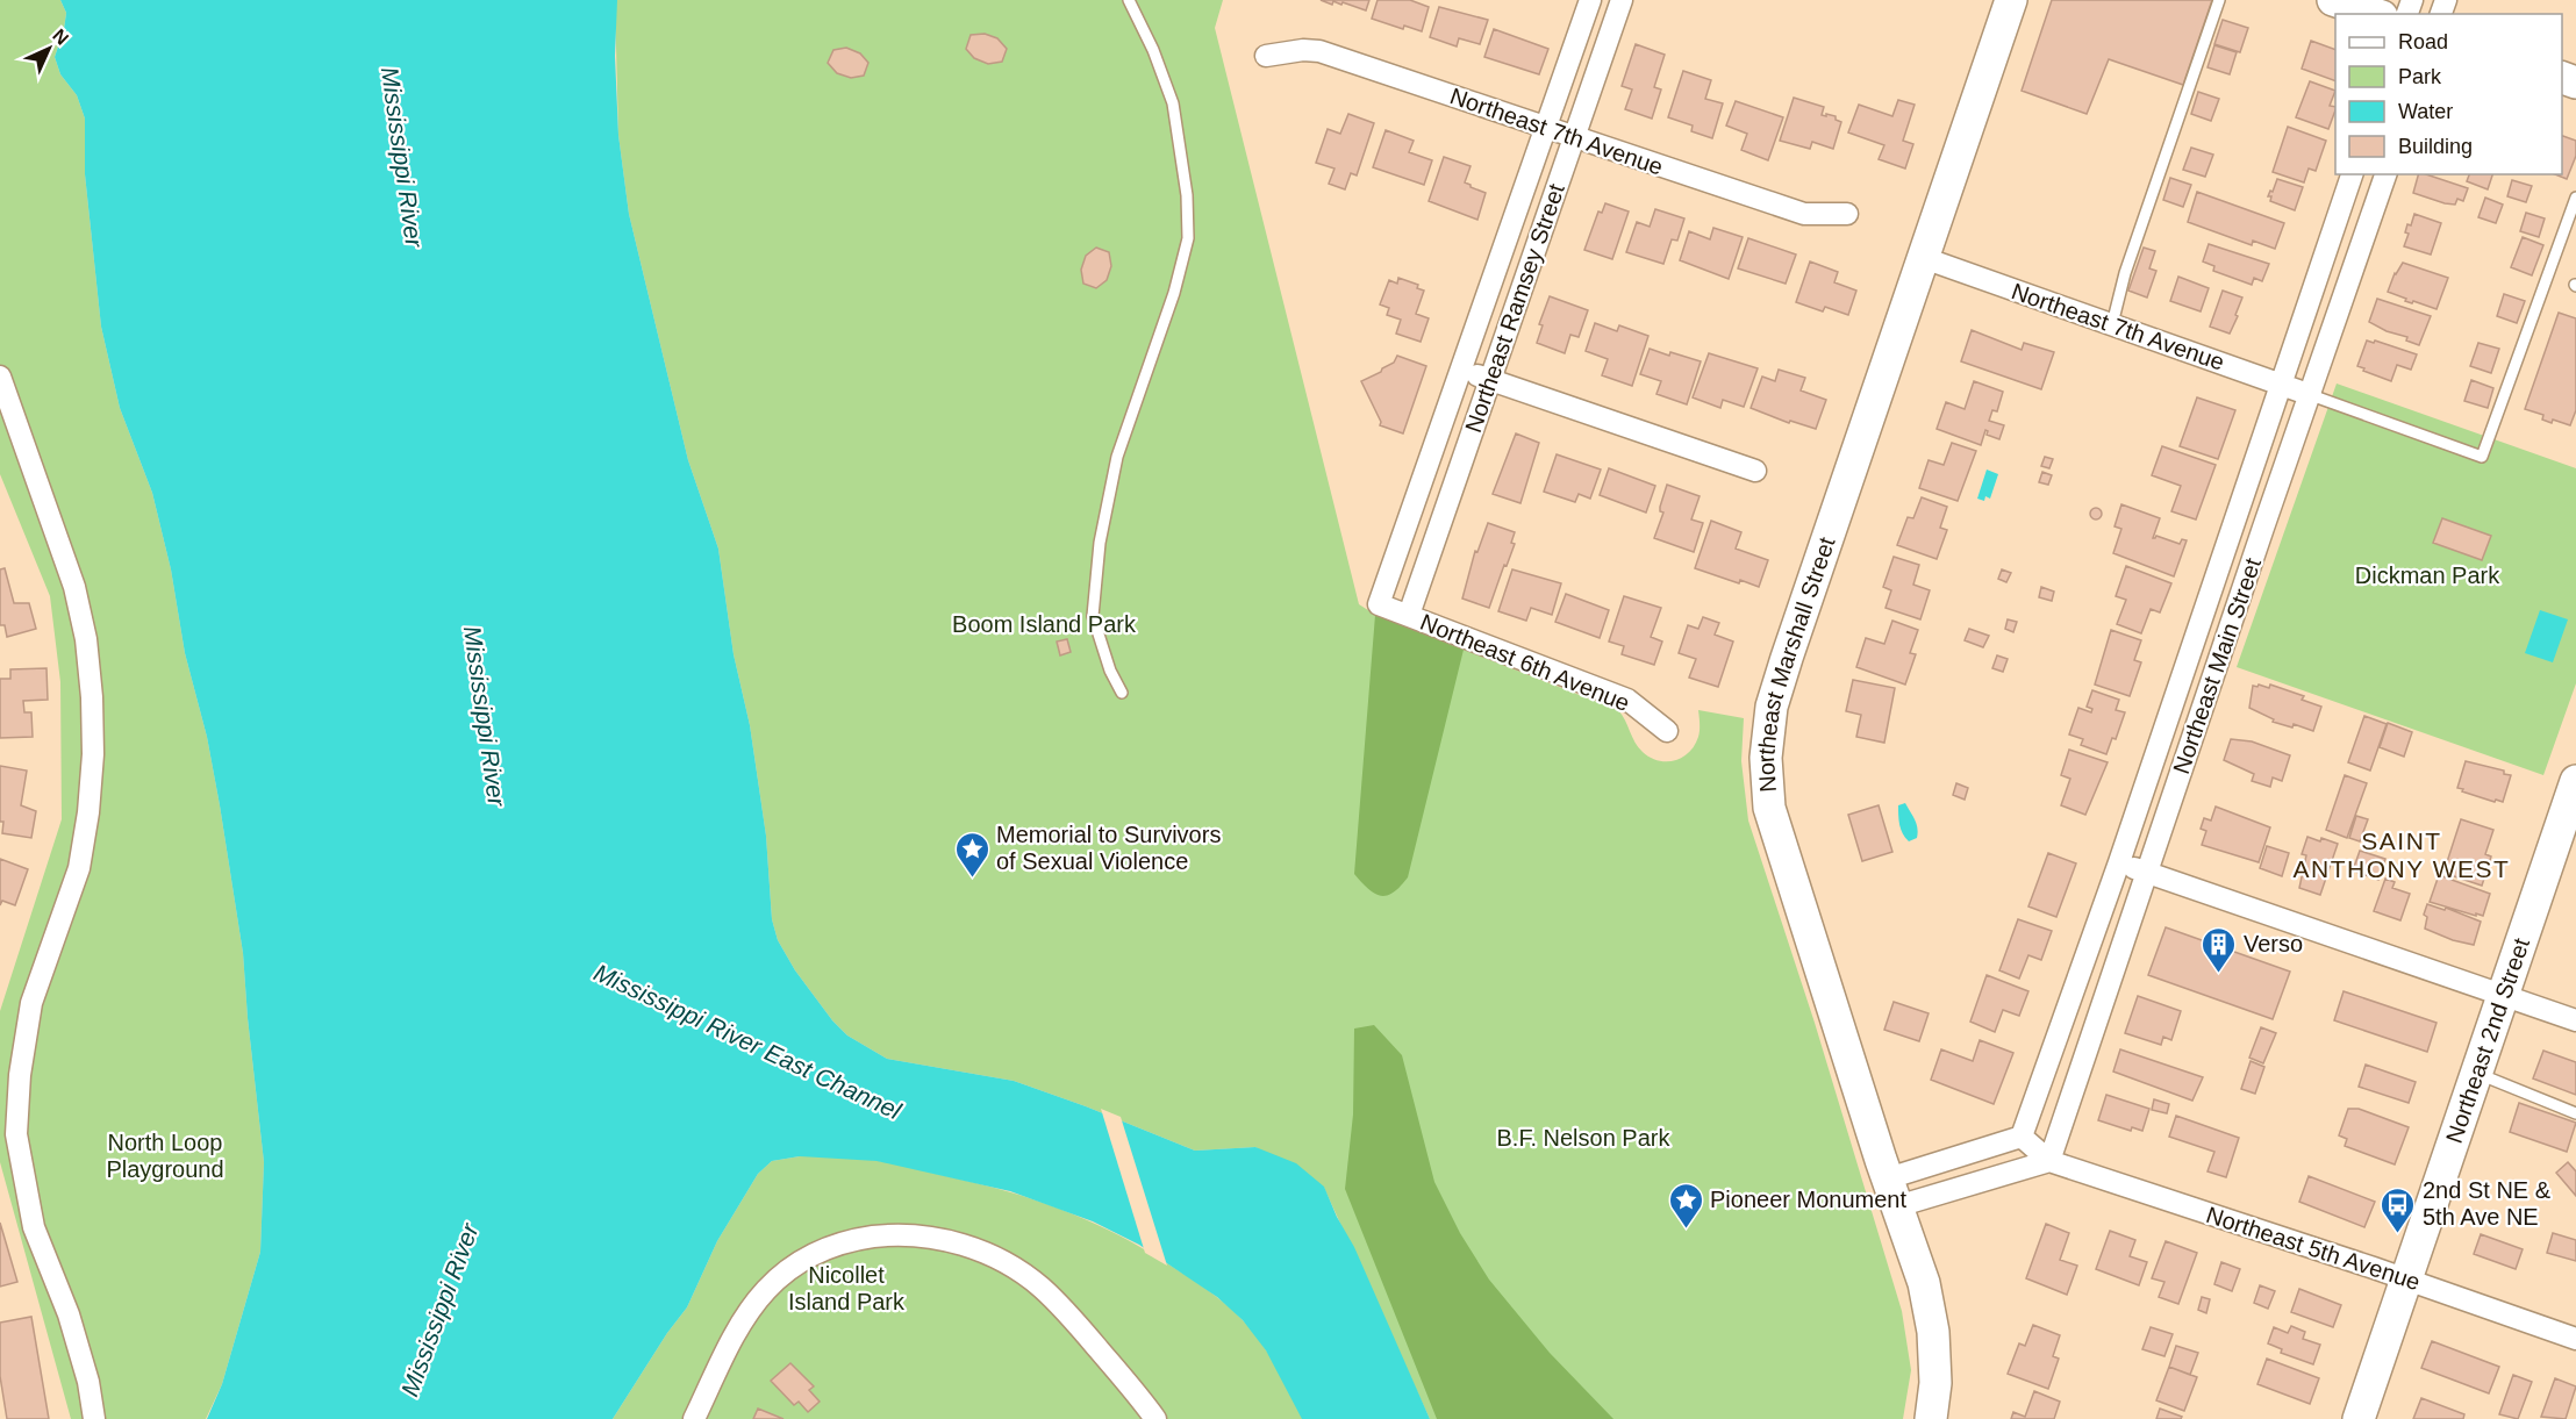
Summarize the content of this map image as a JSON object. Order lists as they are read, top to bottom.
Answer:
{
  "streets": {
    "street": [
      "Northeast 7th Avenue",
      "Northeast Ramsey Street",
      "Northeast 6th Avenue",
      "Northeast Marshall Street",
      "Northeast Main Street",
      "Northeast 2nd Street",
      "Northeast 5th Avenue"
    ]
  },
  "crossings": [
    ["Northeast 7th Avenue", "Northeast Ramsey Street"],
    ["Northeast 7th Avenue", "Northeast Marshall Street"],
    ["Northeast 7th Avenue", "Northeast Main Street"],
    ["Northeast Ramsey Street", "Northeast 6th Avenue"],
    ["Northeast Main Street", "Northeast 5th Avenue"],
    ["Northeast 2nd Street", "Northeast 5th Avenue"]
  ],
  "districts": ["SAINT ANTHONY WEST"],
  "water": ["Mississippi River", "Mississippi River East Channel"],
  "parks": [
    "Dickman Park",
    "Boom Island Park",
    "B.F. Nelson Park",
    "North Loop Playground",
    "Nicollet Island Park"
  ],
  "places": {
    "place": ["Memorial to Survivors of Sexual Violence", "Pioneer Monument"],
    "building": ["Verso"],
    "bus stop": ["2nd St NE & 5th Ave NE"]
  },
  "legend": [
    "Road",
    "Park",
    "Water",
    "Building"
  ],
  "north": "top right"
}
